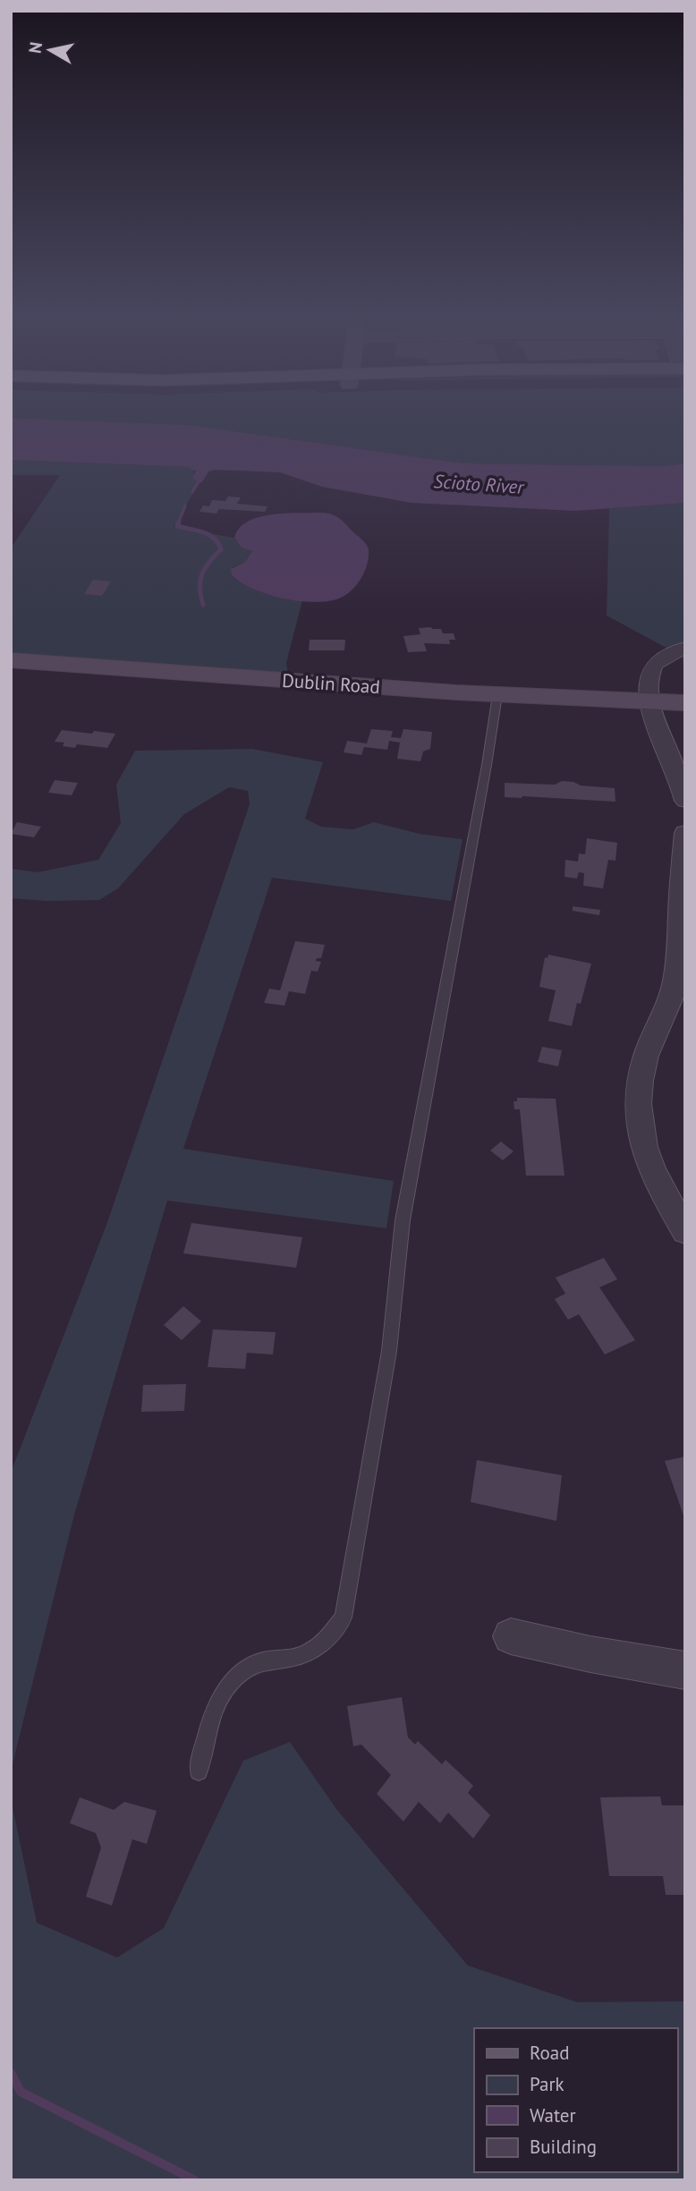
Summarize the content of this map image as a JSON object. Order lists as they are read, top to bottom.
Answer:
{
  "streets": {
    "main road": ["Dublin Road"]
  },
  "water": ["Scioto River"],
  "legend": [
    "Road",
    "Park",
    "Water",
    "Building"
  ],
  "north": "left"
}
